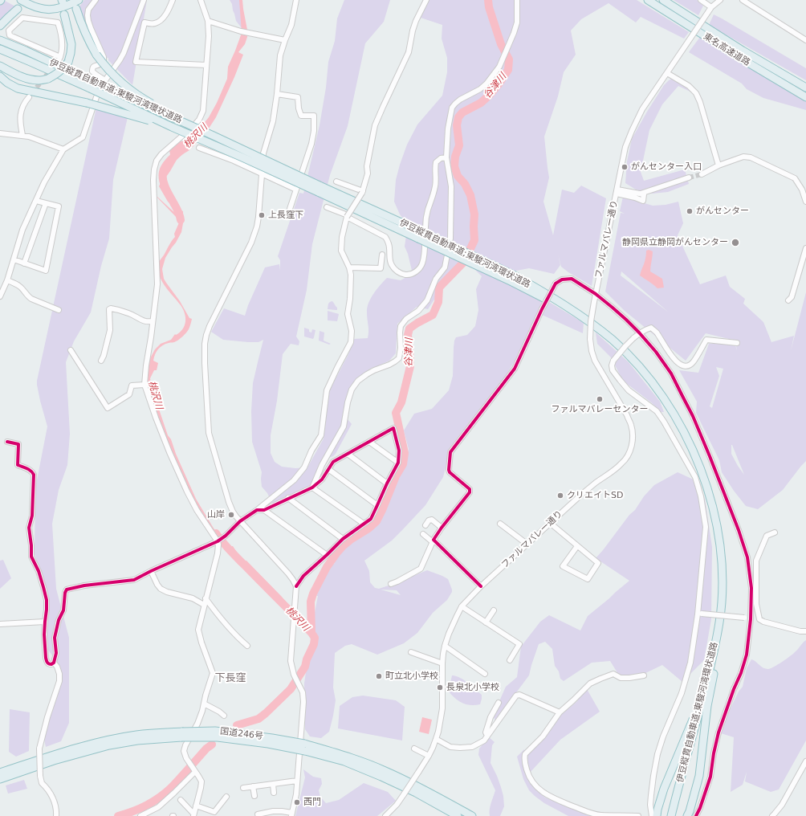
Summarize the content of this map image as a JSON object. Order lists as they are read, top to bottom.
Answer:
{
  "streets": {
    "highway": ["東名高速道路", "伊豆縦貫自動車道;東駿河湾環状道路", "国道246号"],
    "street": ["ファルマバレー通り"]
  },
  "districts": ["下長窪"],
  "water": ["谷津川", "桃沢川"],
  "places": [
    "がんセンター入口",
    "がんセンター",
    "上長窪下",
    "静岡県立静岡がんセンター",
    "ファルマバレーセンター",
    "クリエイトSD",
    "山岸",
    "町立北小学校",
    "長泉北小学校",
    "西門"
  ]
}
